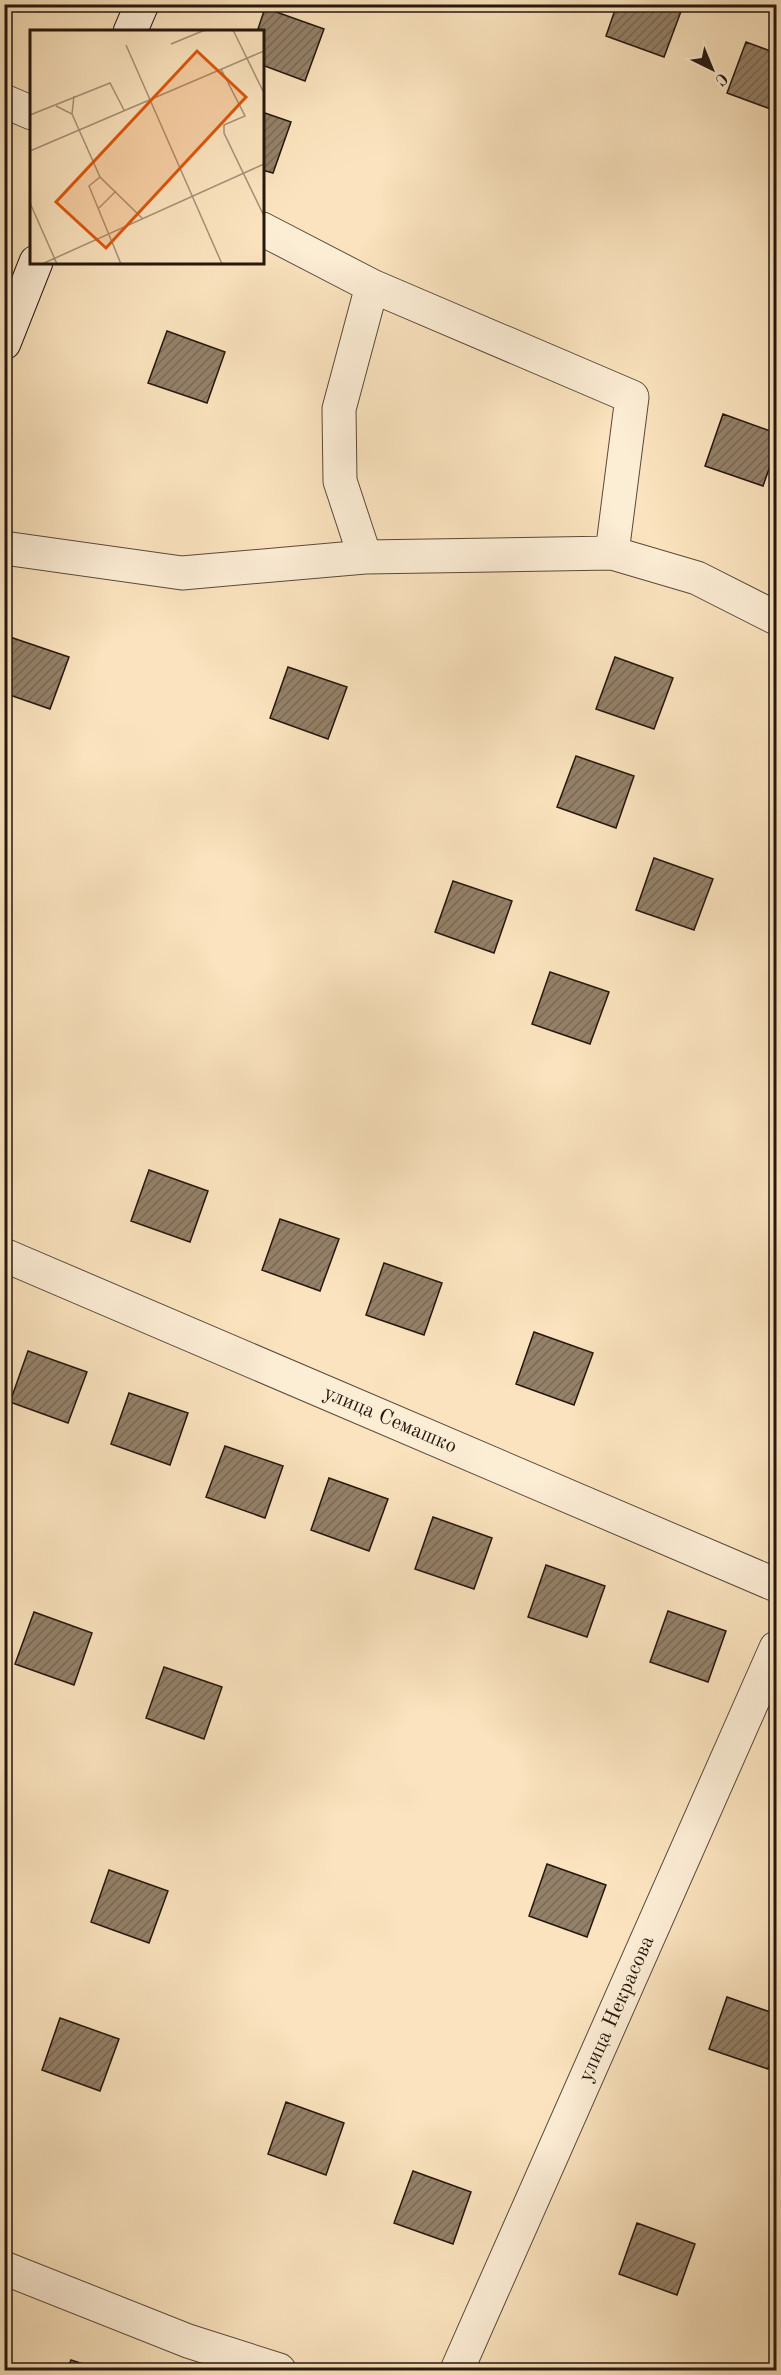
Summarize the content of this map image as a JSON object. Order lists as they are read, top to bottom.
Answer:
{
  "streets": {
    "street": ["улица Семашко", "улица Некрасова"]
  },
  "north": "bottom right"
}
